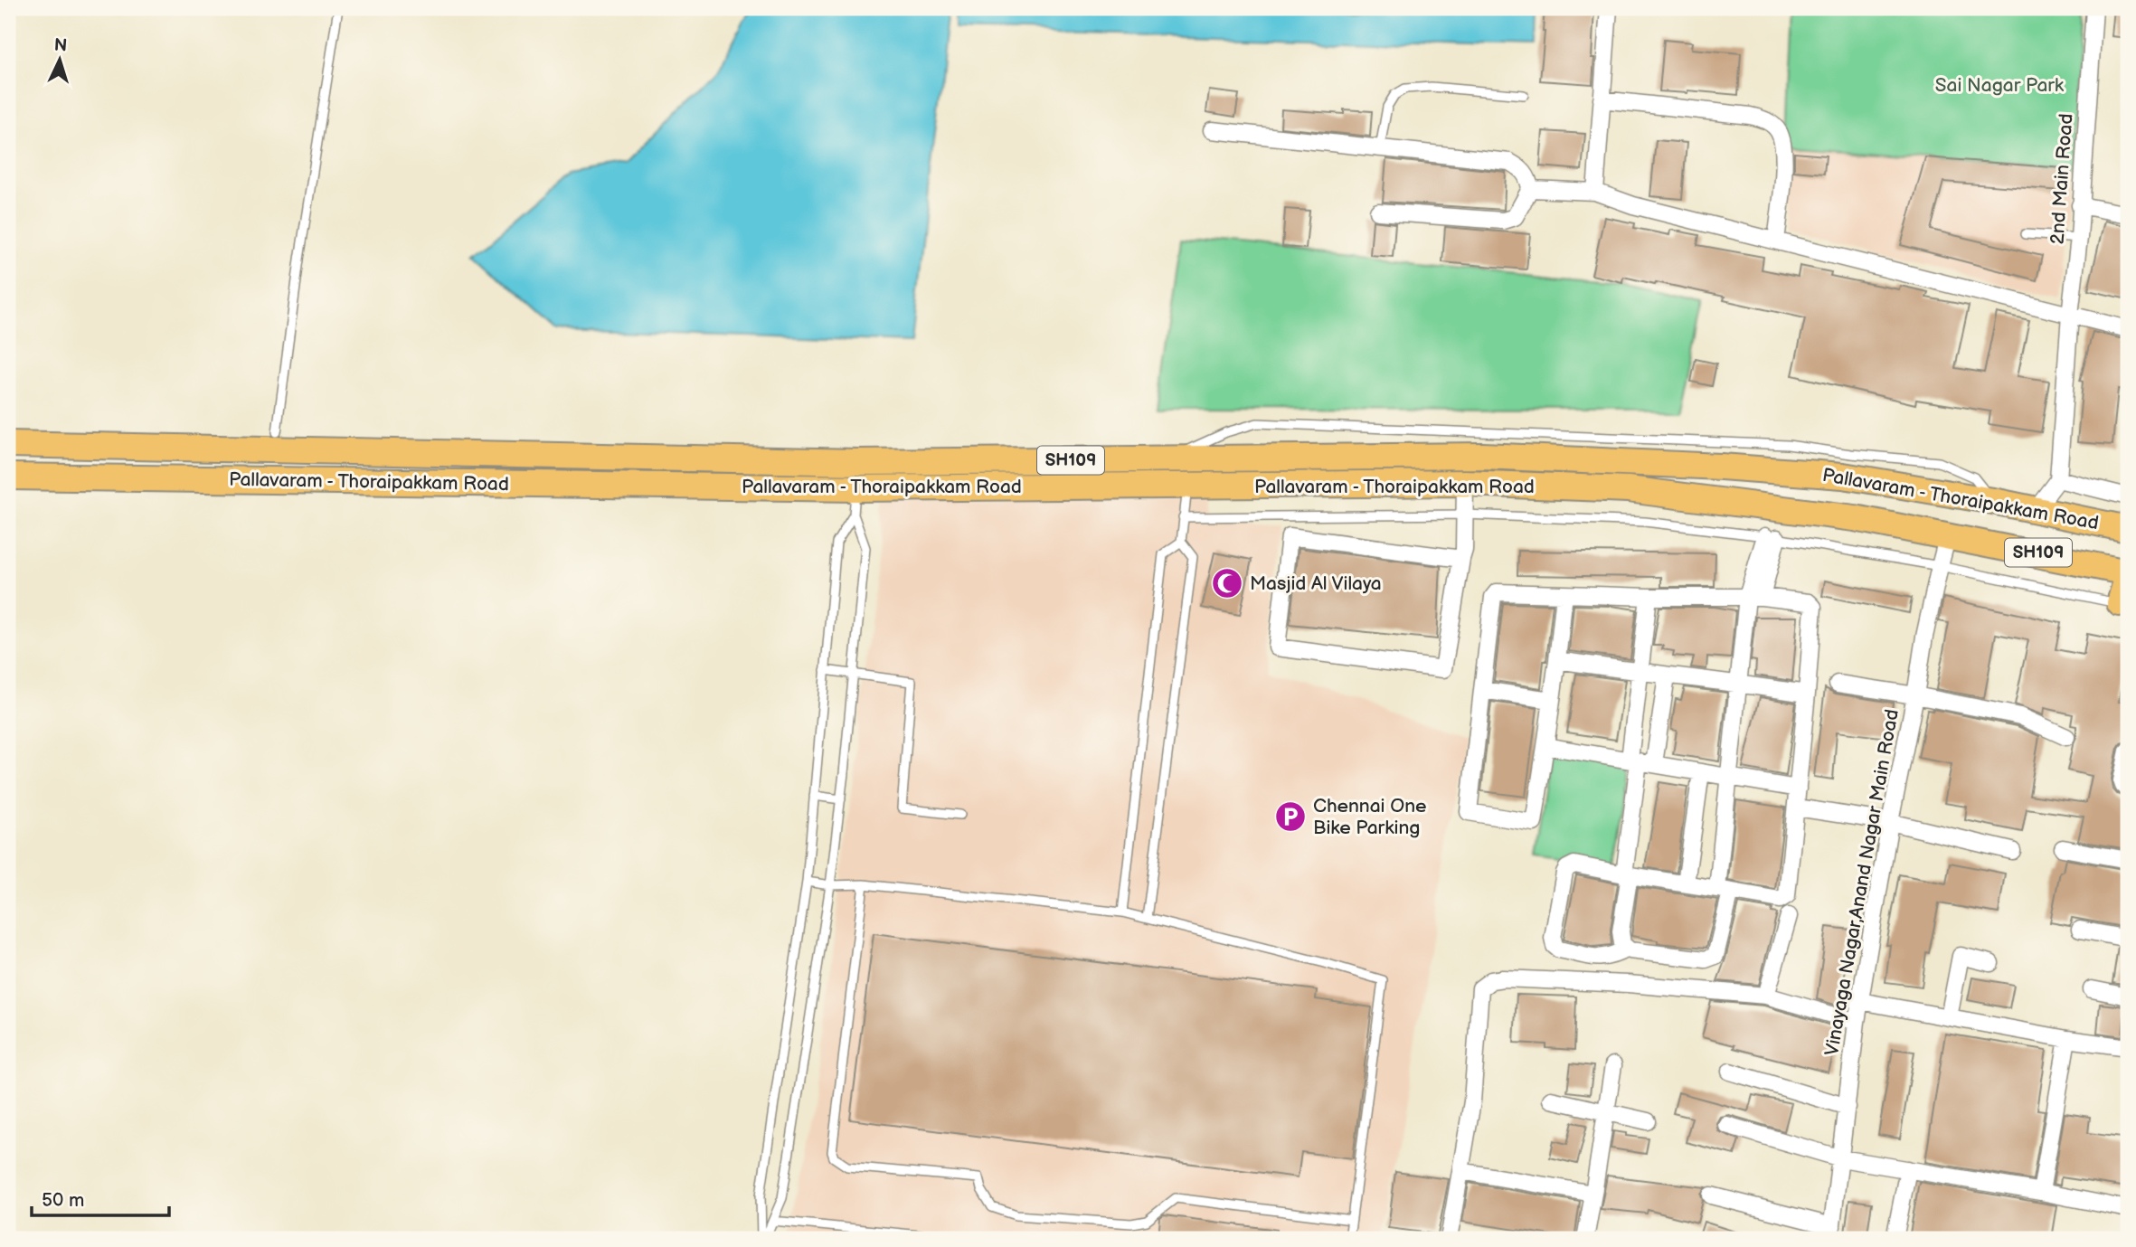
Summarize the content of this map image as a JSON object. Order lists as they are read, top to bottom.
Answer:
{
  "streets": {
    "main road": ["SH109", "Pallavaram - Thoraipakkam Road"],
    "street": ["2nd Main Road", "Vinayaga Nagar,Anand Nagar Main Road"]
  },
  "crossings": [
    ["Pallavaram - Thoraipakkam Road", "Vinayaga Nagar,Anand Nagar Main Road"]
  ],
  "parks": ["Sai Nagar Park"],
  "places": {
    "mosque": ["Masjid Al Vilaya"],
    "parking": ["Chennai One Bike Parking"]
  },
  "scale_bar": "50 m",
  "north": "top"
}
